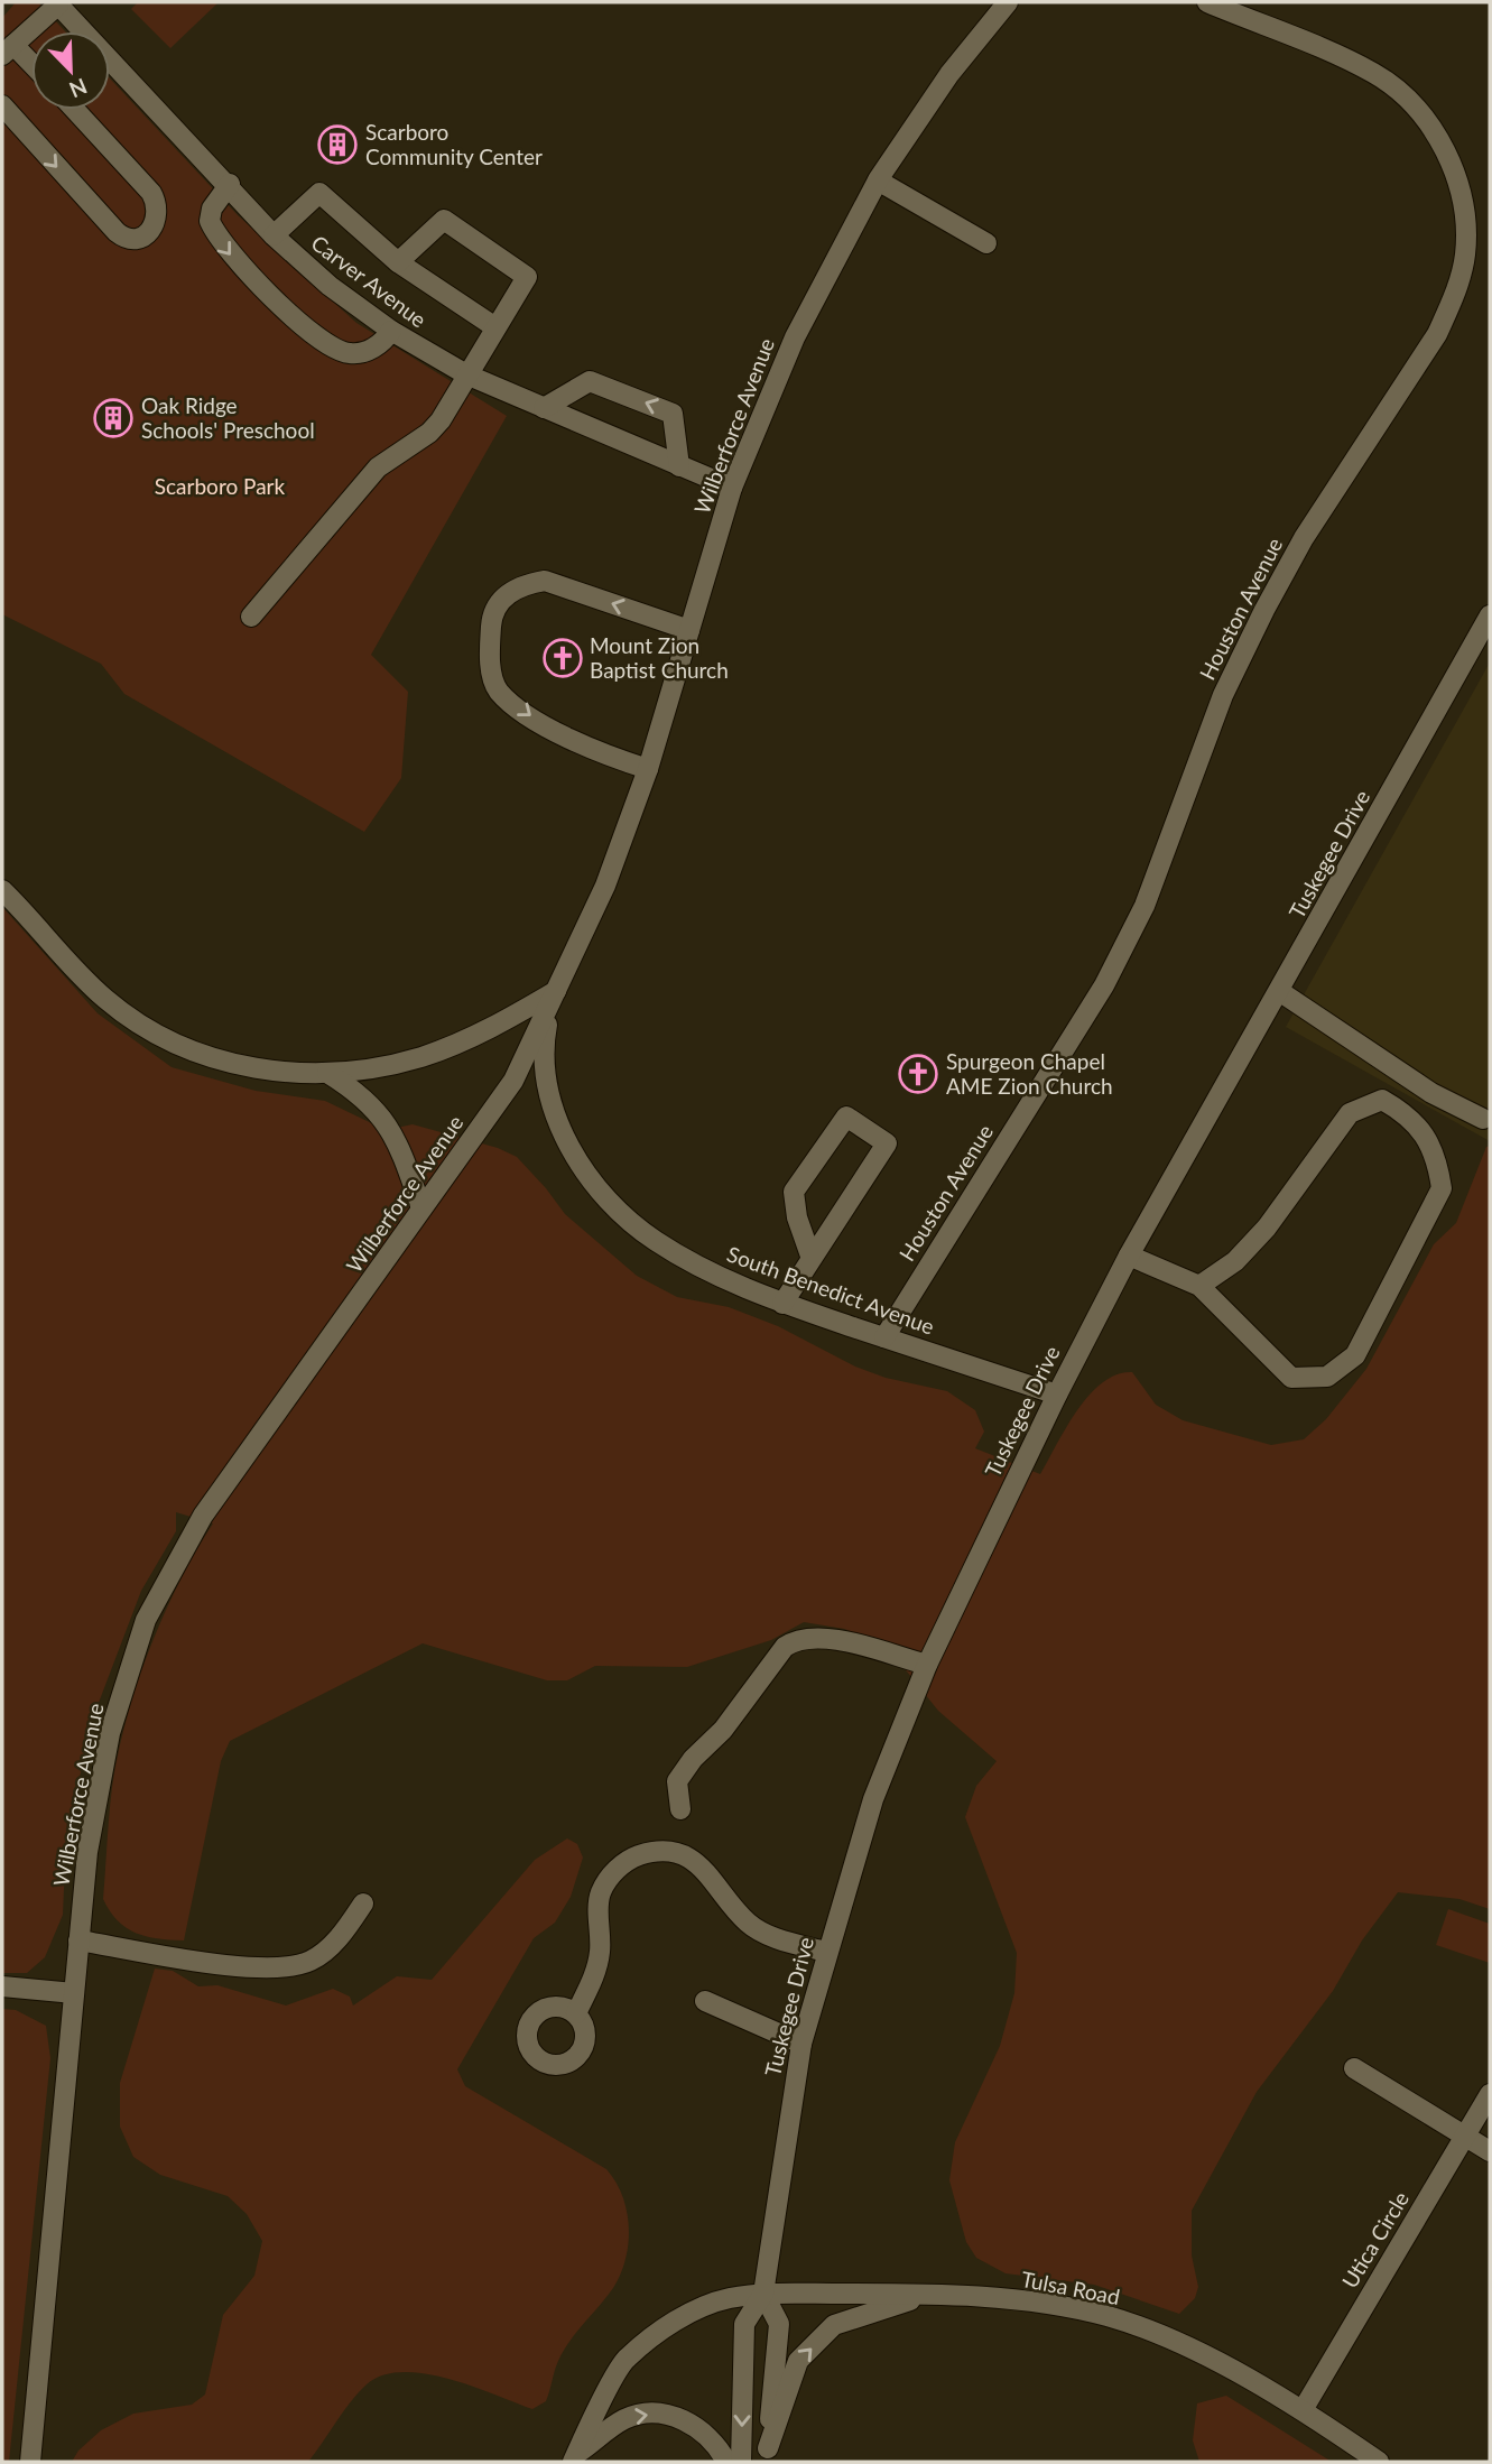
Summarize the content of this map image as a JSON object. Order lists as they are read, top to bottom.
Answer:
{
  "streets": {
    "street": [
      "Carver Avenue",
      "Wilberforce Avenue",
      "Houston Avenue",
      "Tuskegee Drive",
      "South Benedict Avenue",
      "Utica Circle",
      "Tulsa Road"
    ]
  },
  "crossings": [
    ["Carver Avenue", "Wilberforce Avenue"],
    ["Wilberforce Avenue", "South Benedict Avenue"],
    ["Houston Avenue", "South Benedict Avenue"],
    ["Tuskegee Drive", "South Benedict Avenue"],
    ["Tuskegee Drive", "Tulsa Road"],
    ["Utica Circle", "Tulsa Road"]
  ],
  "parks": ["Scarboro Park"],
  "places": {
    "building": ["Scarboro Community Center", "Oak Ridge Schools' Preschool"],
    "church": ["Mount Zion Baptist Church", "Spurgeon Chapel AME Zion Church"]
  },
  "north": "bottom right"
}
